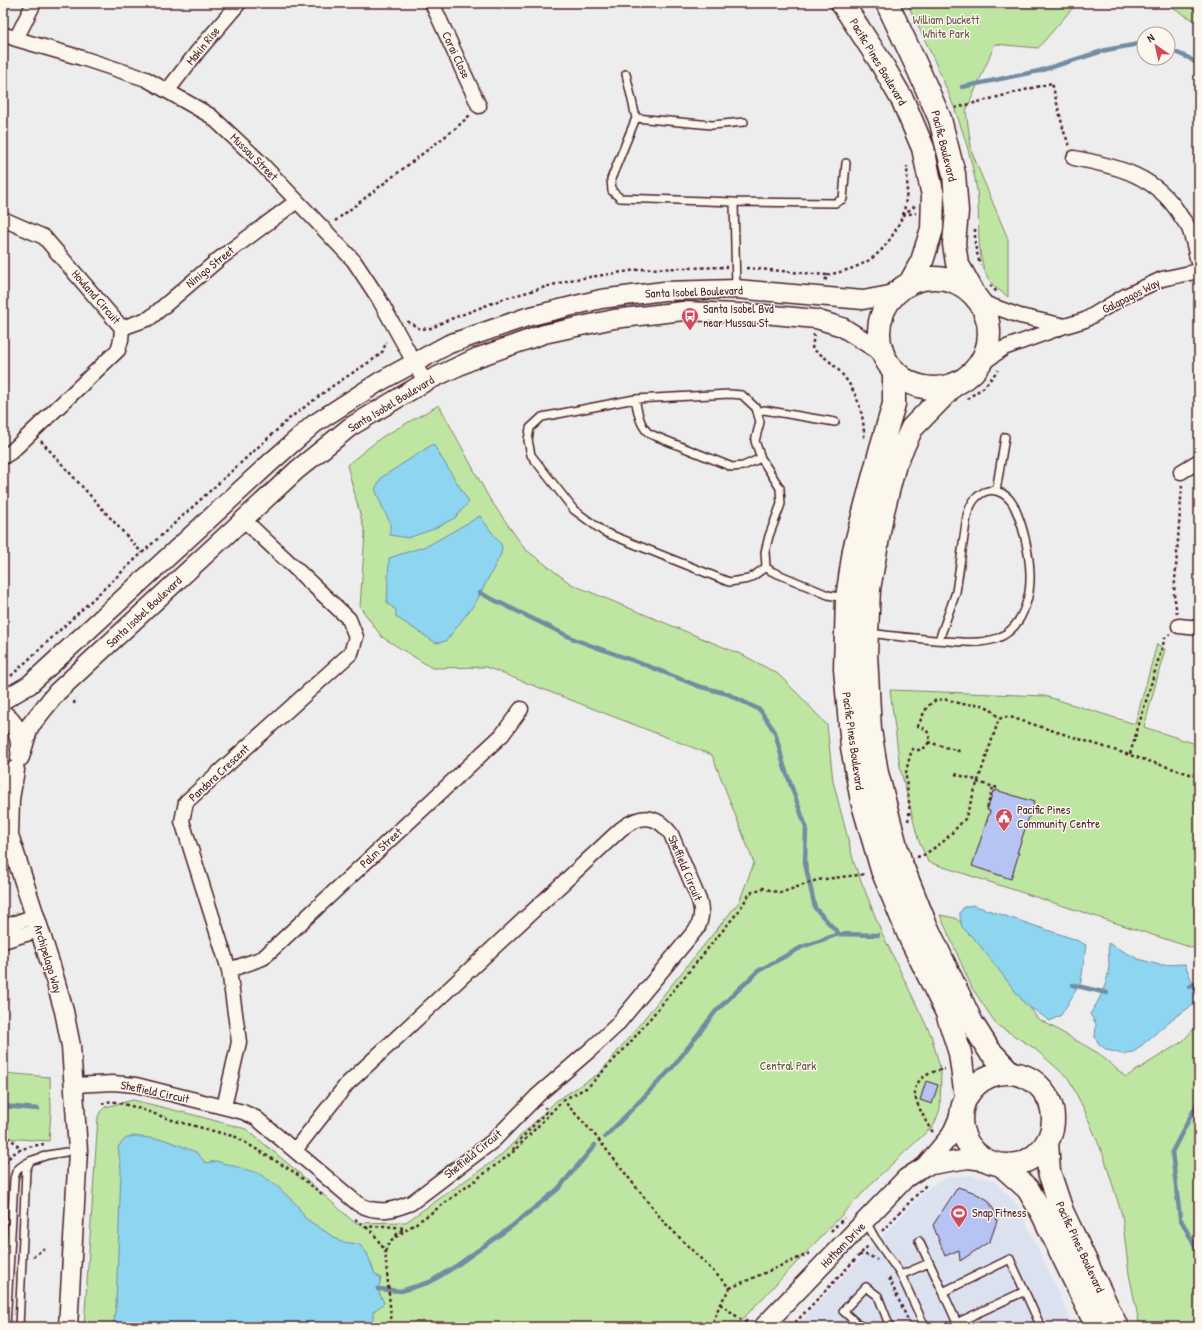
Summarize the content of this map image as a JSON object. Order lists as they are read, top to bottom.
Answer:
{
  "streets": {
    "main road": ["Pacific Pines Boulevard", "Pacific Boulevard"],
    "street": [
      "Makin Rise",
      "Corai Close",
      "Mussau Street",
      "Ninigo Street",
      "Santa Isobel Boulevard",
      "Galapagos Way",
      "Howland Circuit",
      "Pandora Crescent",
      "Palm Street",
      "Sheffield Circuit",
      "Archipelago Way",
      "Hotham Drive"
    ]
  },
  "crossings": [
    ["Makin Rise", "Mussau Street"],
    ["Pacific Pines Boulevard", "Pacific Boulevard"],
    ["Pacific Pines Boulevard", "Santa Isobel Boulevard"],
    ["Pacific Pines Boulevard", "Galapagos Way"],
    ["Pacific Pines Boulevard", "Hotham Drive"],
    ["Pacific Boulevard", "Santa Isobel Boulevard"],
    ["Pacific Boulevard", "Galapagos Way"],
    ["Mussau Street", "Ninigo Street"],
    ["Mussau Street", "Santa Isobel Boulevard"],
    ["Ninigo Street", "Howland Circuit"],
    ["Santa Isobel Boulevard", "Galapagos Way"],
    ["Santa Isobel Boulevard", "Pandora Crescent"],
    ["Santa Isobel Boulevard", "Archipelago Way"],
    ["Pandora Crescent", "Palm Street"],
    ["Pandora Crescent", "Sheffield Circuit"],
    ["Sheffield Circuit", "Archipelago Way"]
  ],
  "parks": ["William Duckett White Park", "Central Park"],
  "places": {
    "bus stop": ["Santa Isobel Bvd near Mussau St"],
    "public building": ["Pacific Pines Community Centre"],
    "sports": ["Snap Fitness"]
  },
  "north": "top left"
}
